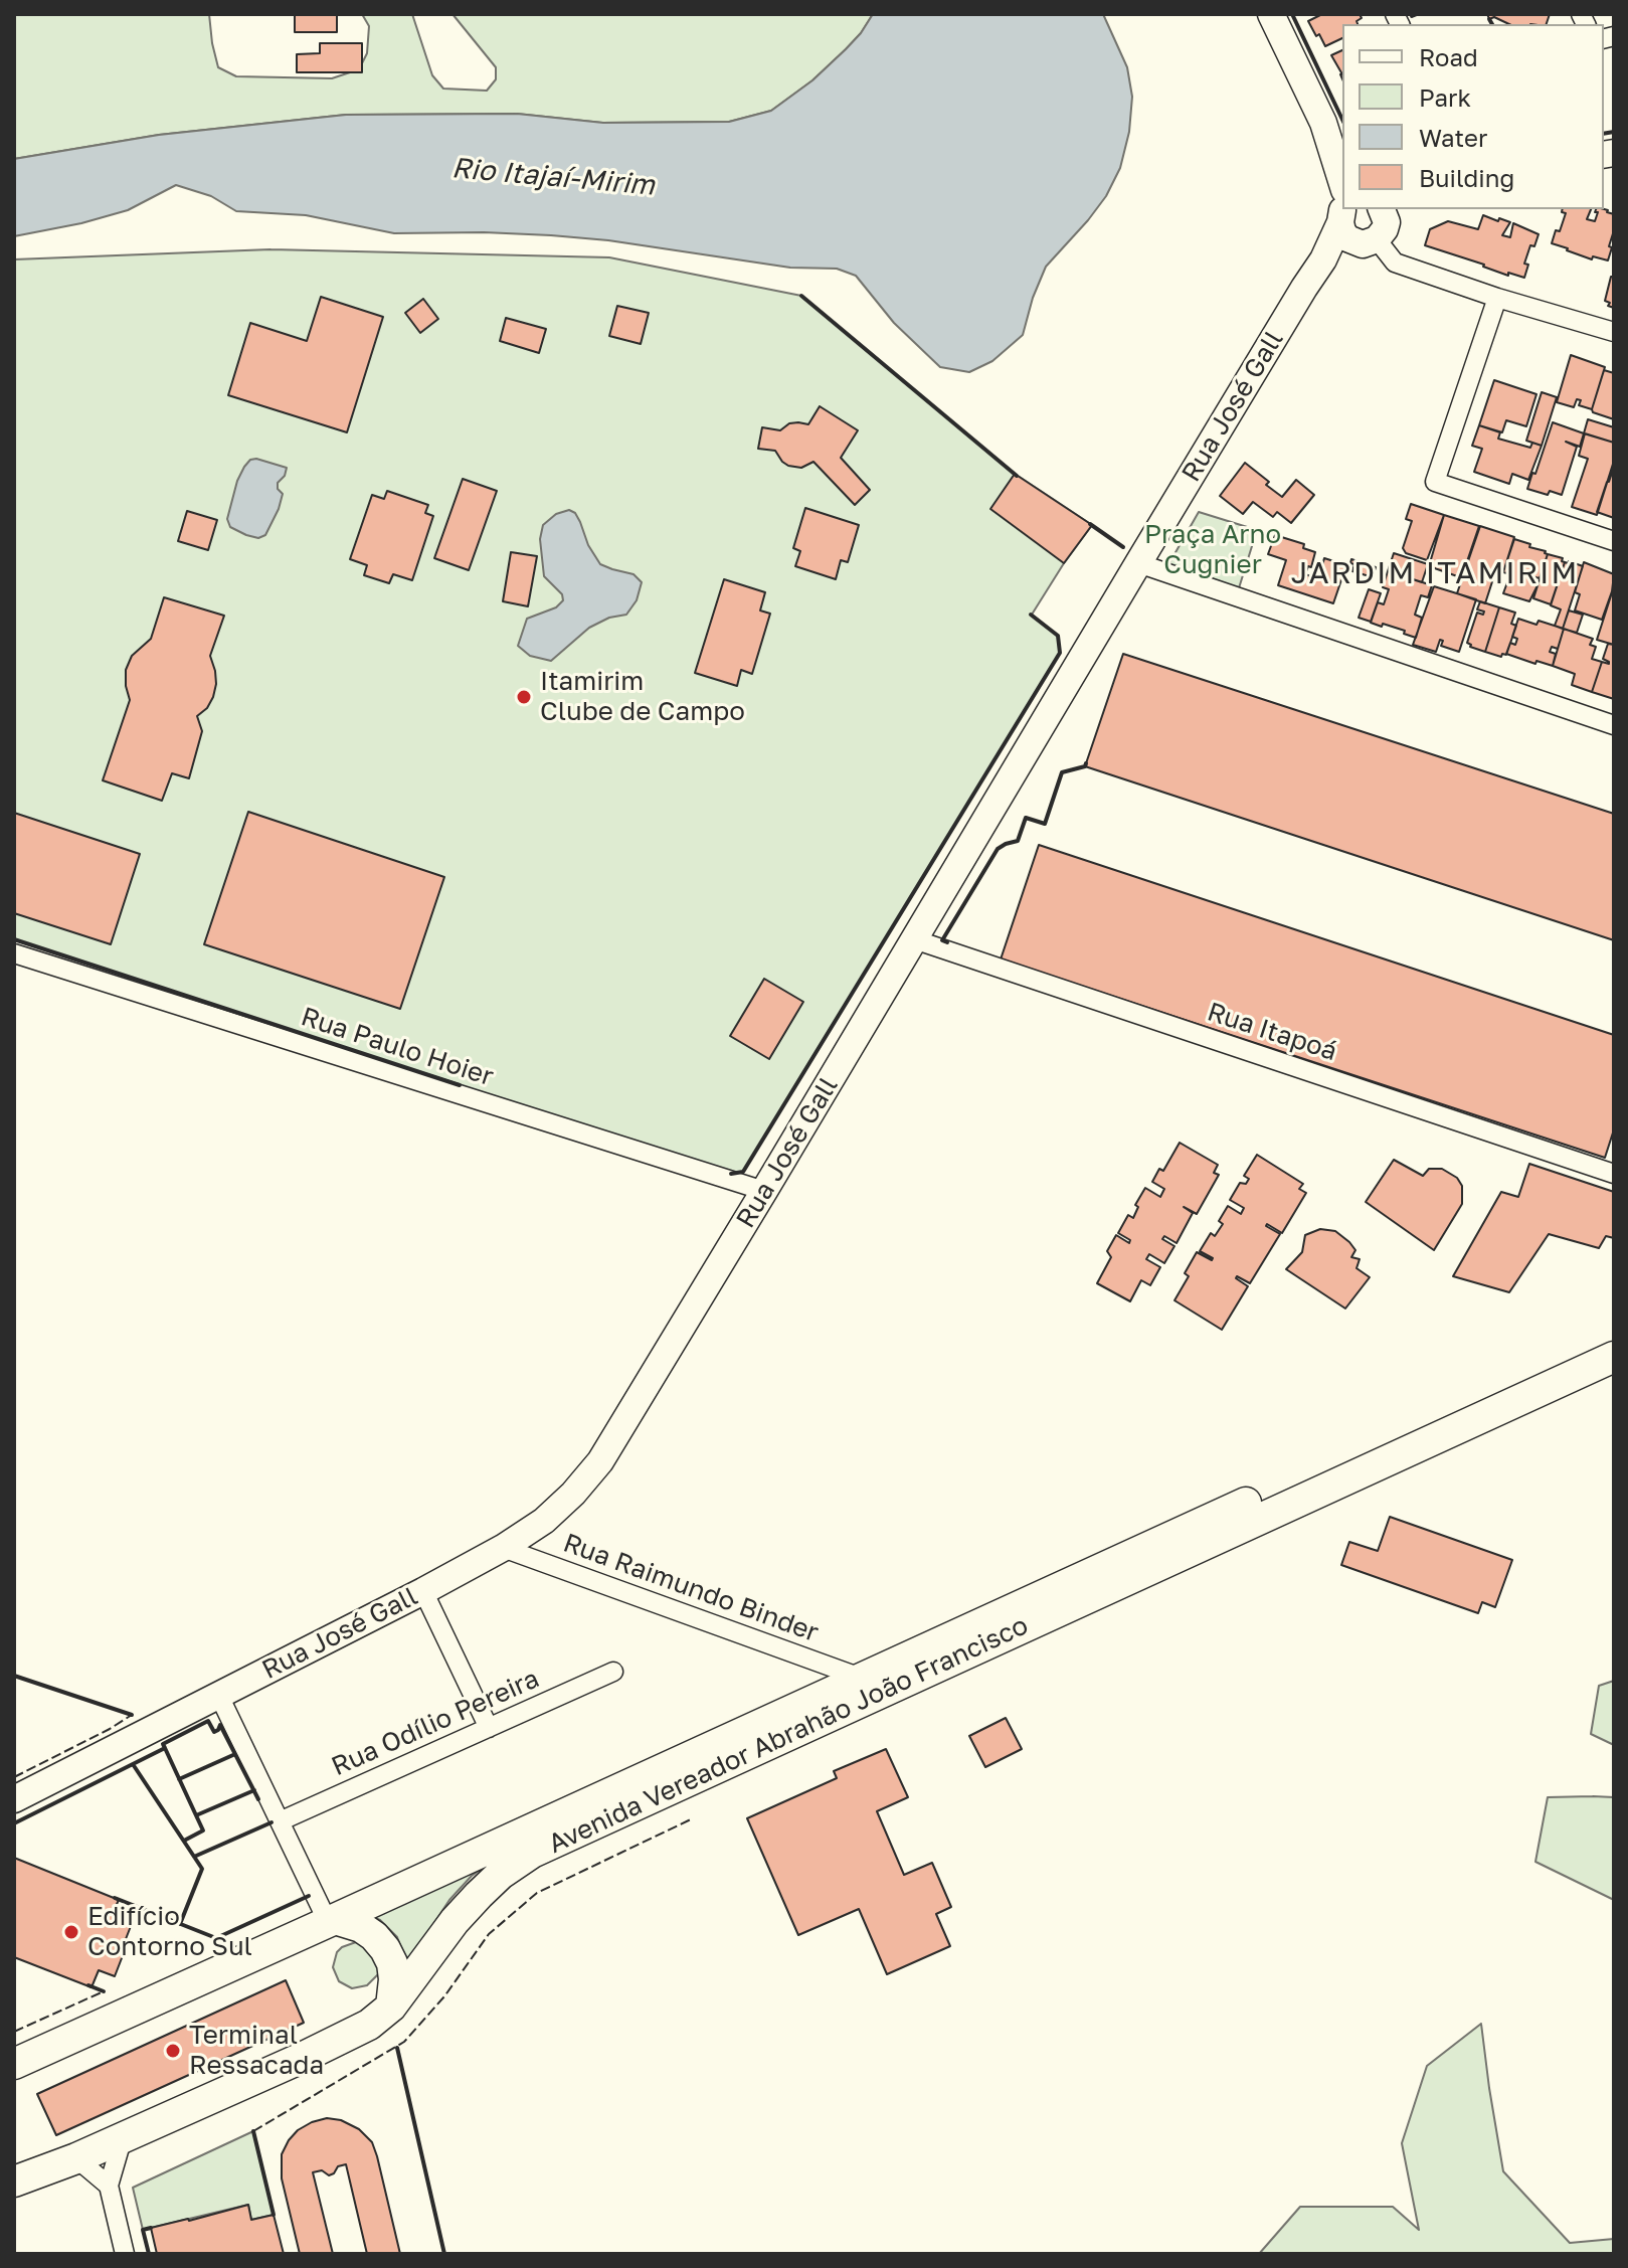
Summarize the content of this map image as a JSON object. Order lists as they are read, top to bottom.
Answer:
{
  "streets": {
    "main road": ["Rua José Gall", "Avenida Vereador Abrahão João Francisco"],
    "street": [
      "Rua Itapoá",
      "Rua Paulo Hoier",
      "Rua Raimundo Binder",
      "Rua Odílio Pereira"
    ]
  },
  "crossings": [
    ["Rua José Gall", "Rua Itapoá"],
    ["Rua José Gall", "Rua Paulo Hoier"],
    ["Rua José Gall", "Rua Raimundo Binder"],
    ["Rua Raimundo Binder", "Avenida Vereador Abrahão João Francisco"]
  ],
  "districts": ["JARDIM ITAMIRIM"],
  "water": ["Rio Itajaí-Mirim"],
  "parks": ["Praça Arno Cugnier"],
  "places": ["Itamirim Clube de Campo", "Edifício Contorno Sul", "Terminal Ressacada"],
  "legend": [
    "Road",
    "Park",
    "Water",
    "Building"
  ]
}
